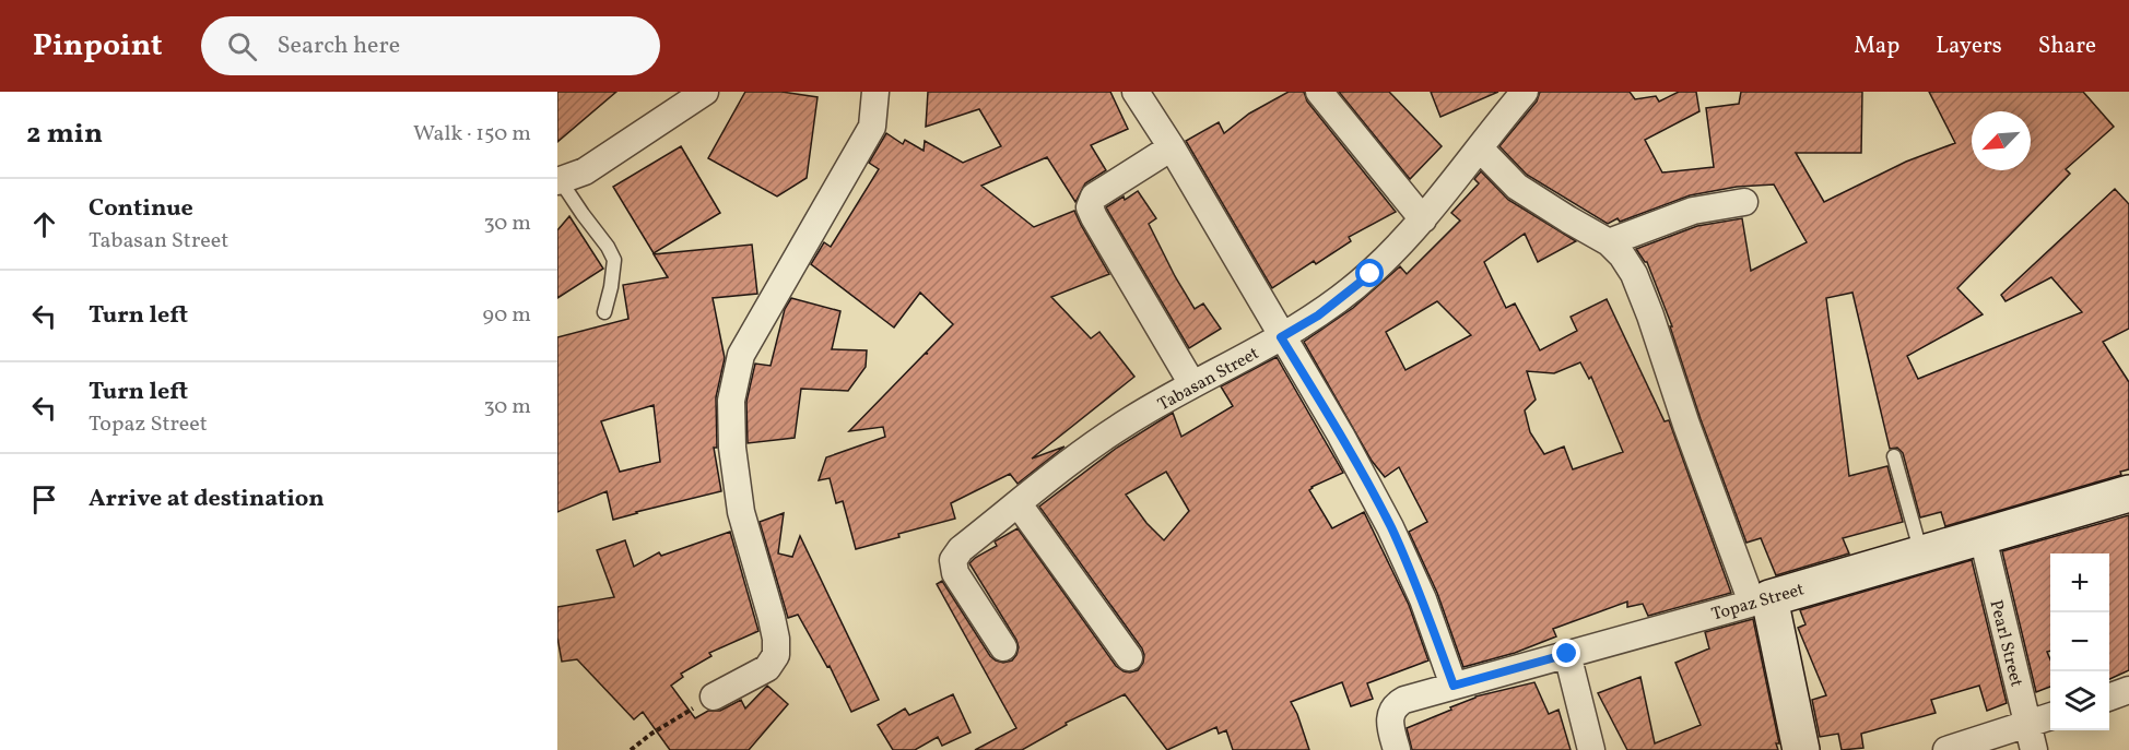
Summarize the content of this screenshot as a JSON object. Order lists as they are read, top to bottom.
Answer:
{
  "streets": {
    "street": ["Tabasan Street", "Topaz Street", "Pearl Street"]
  },
  "crossings": [
    ["Topaz Street", "Pearl Street"]
  ],
  "north": "bottom left",
  "page": {
    "header": "Pinpoint",
    "search": "Search here",
    "nav": ["Map", "Layers", "Share"],
    "heading": ["2 min", "Walk · 150 m"],
    "list": [
      ["Continue", "Tabasan Street", "30 m"],
      ["Turn left", "90 m"],
      ["Turn left", "Topaz Street", "30 m"],
      "Arrive at destination"
    ],
    "map_buttons": ["+", "−"]
  }
}
